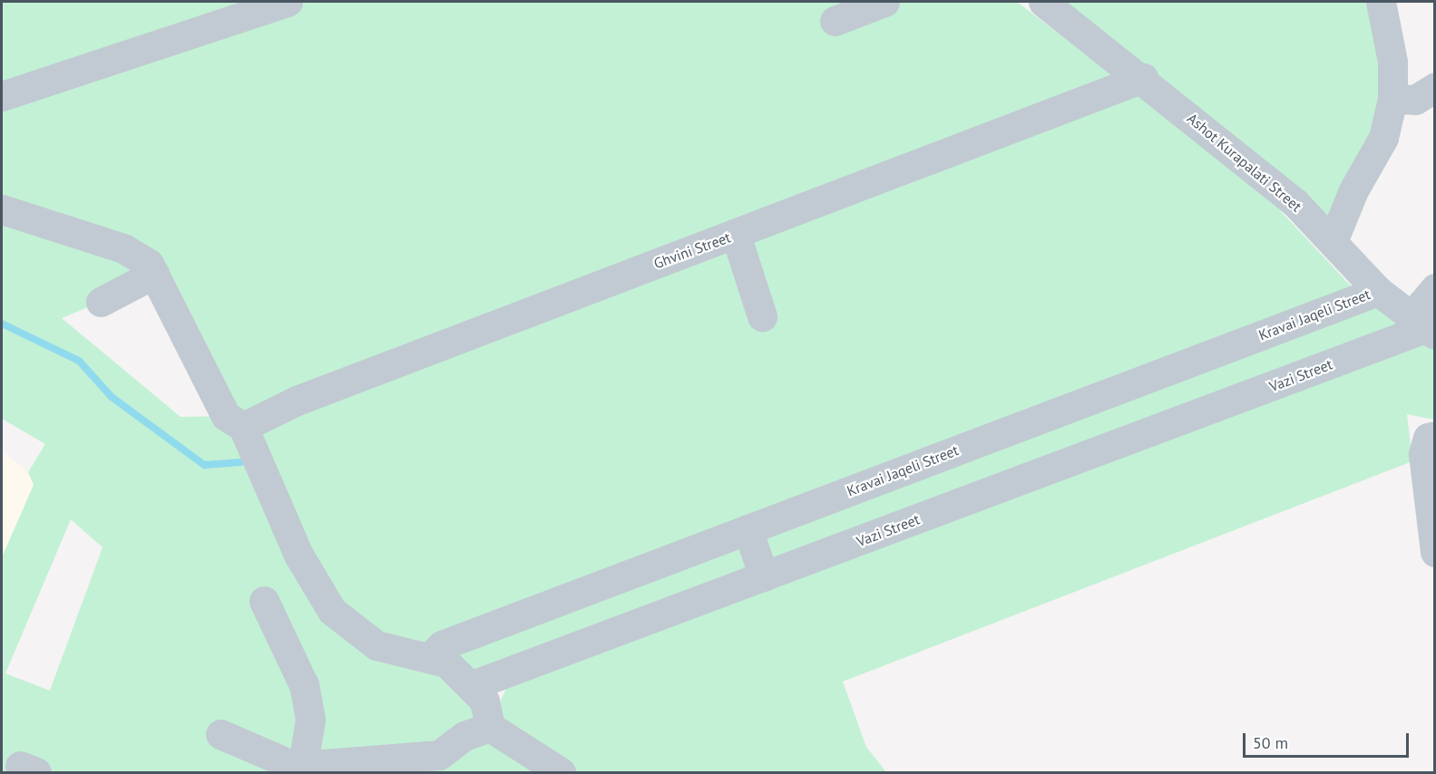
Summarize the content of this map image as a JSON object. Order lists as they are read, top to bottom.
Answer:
{
  "streets": {
    "street": [
      "Ashot Kurapalati Street",
      "Ghvini Street",
      "Kravai Jaqeli Street",
      "Vazi Street"
    ]
  },
  "crossings": [
    ["Ashot Kurapalati Street", "Ghvini Street"],
    ["Ashot Kurapalati Street", "Kravai Jaqeli Street"],
    ["Ashot Kurapalati Street", "Vazi Street"]
  ],
  "scale_bar": "50 m"
}
